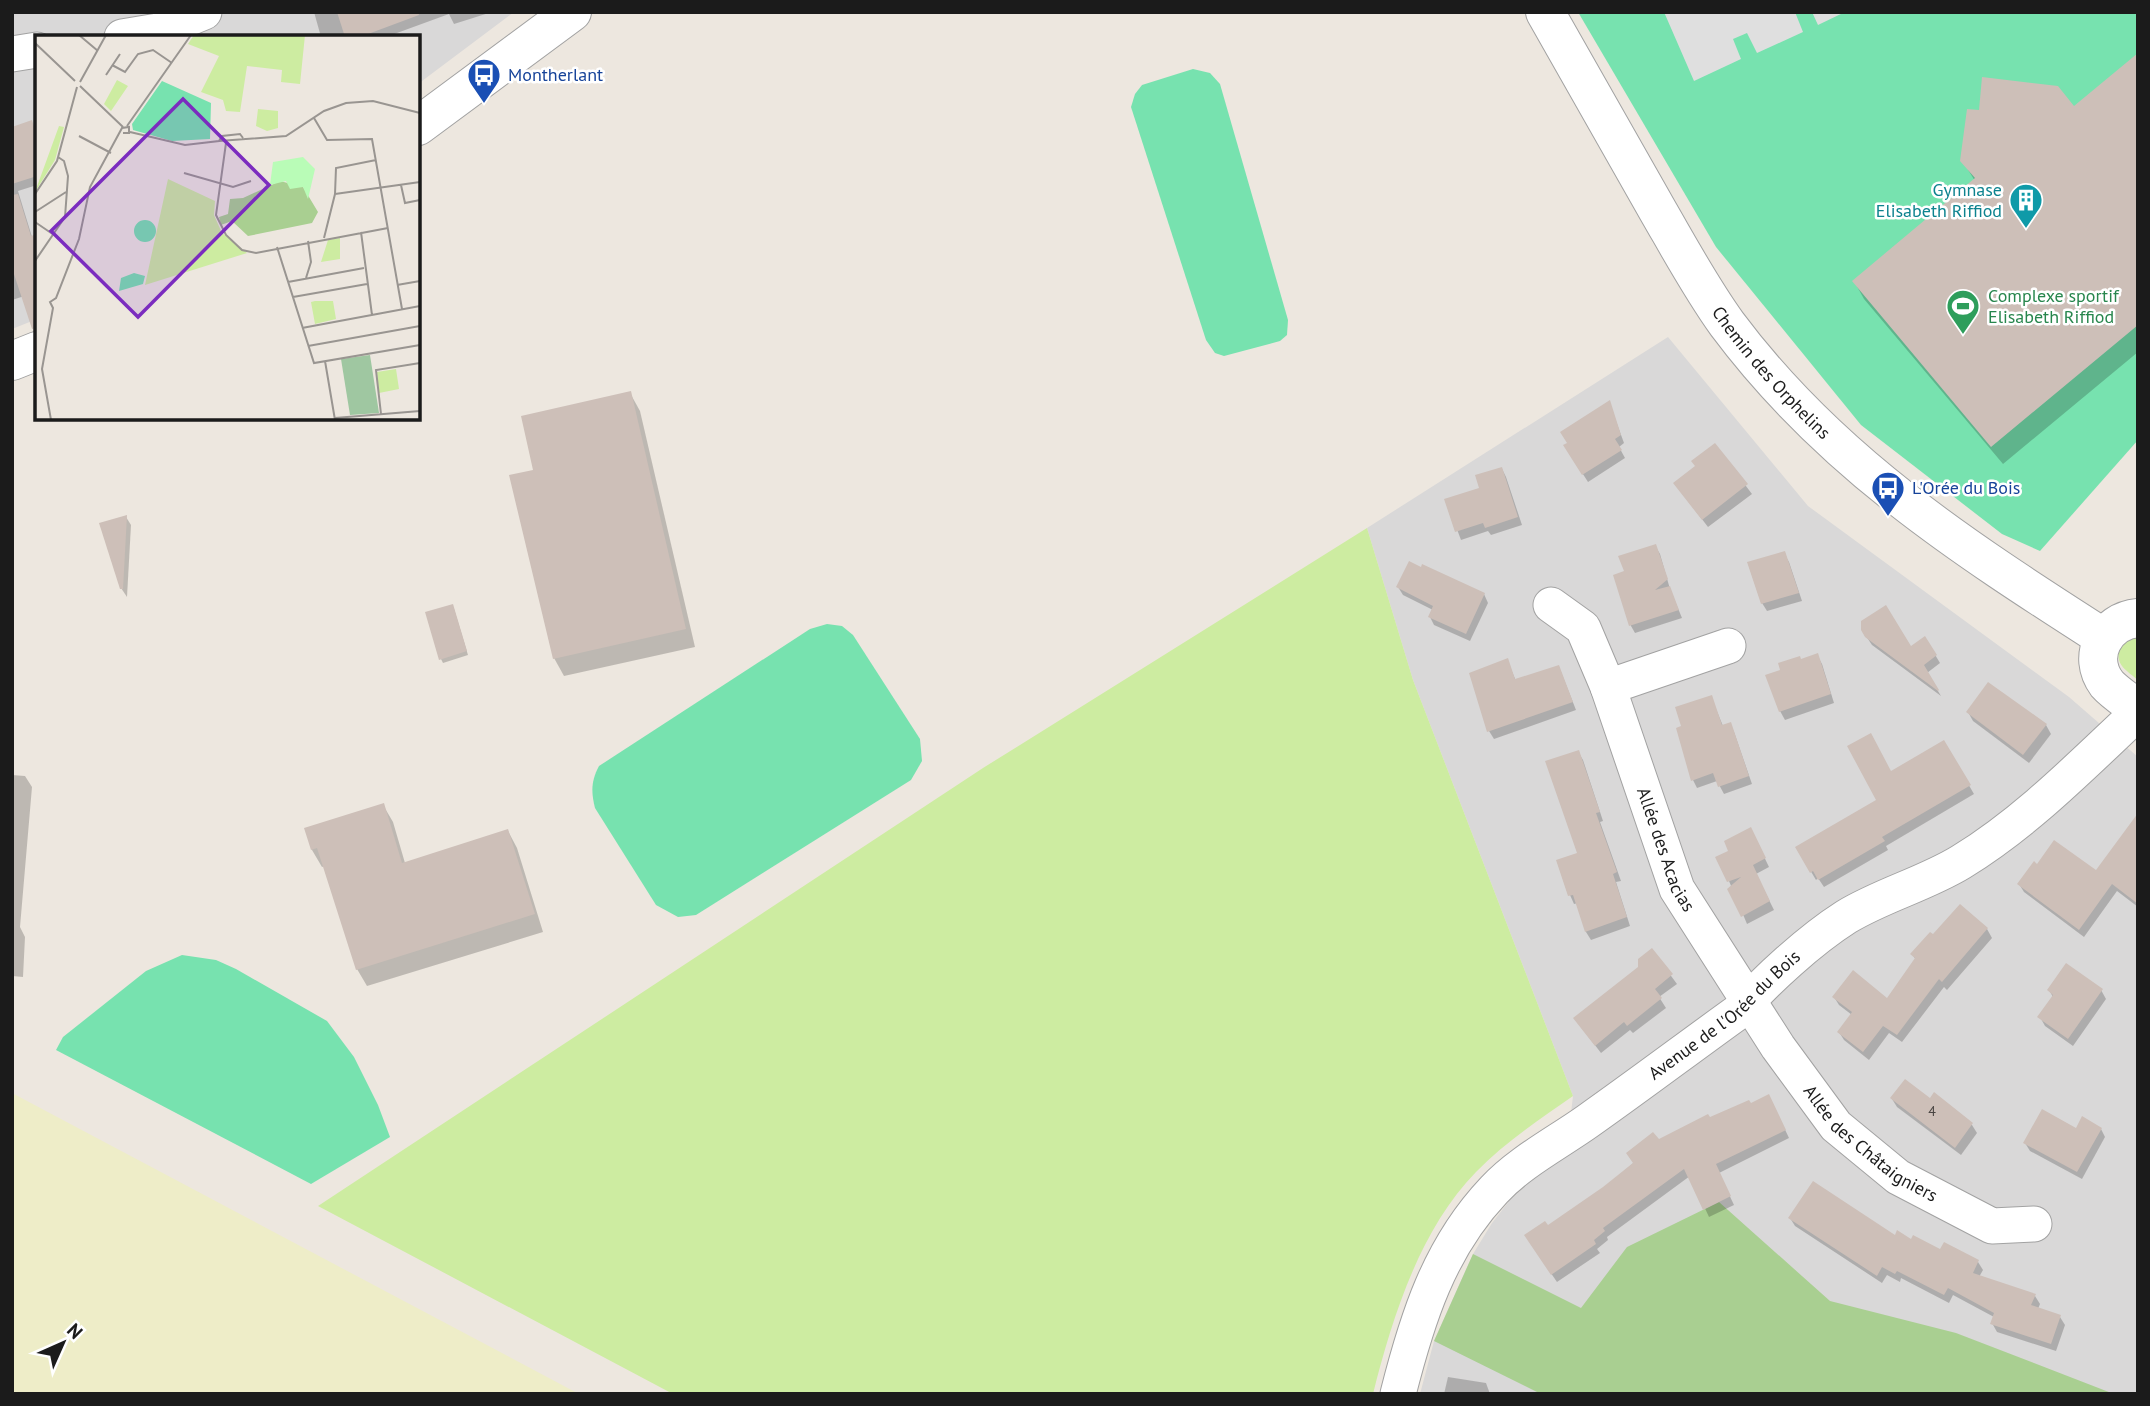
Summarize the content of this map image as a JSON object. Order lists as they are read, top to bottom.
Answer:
{
  "streets": {
    "street": [
      "Chemin des Orphelins",
      "Allée des Acacias",
      "Avenue de l'Orée du Bois",
      "Allée des Châtaigniers"
    ]
  },
  "crossings": [
    ["Allée des Acacias", "Avenue de l'Orée du Bois"],
    ["Allée des Acacias", "Allée des Châtaigniers"],
    ["Avenue de l'Orée du Bois", "Allée des Châtaigniers"]
  ],
  "places": {
    "bus stop": ["Montherlant", "L'Orée du Bois"],
    "building": ["Gymnase Elisabeth Riffiod"],
    "sports": ["Complexe sportif Elisabeth Riffiod"]
  },
  "house_numbers": ["4"],
  "north": "top right"
}
